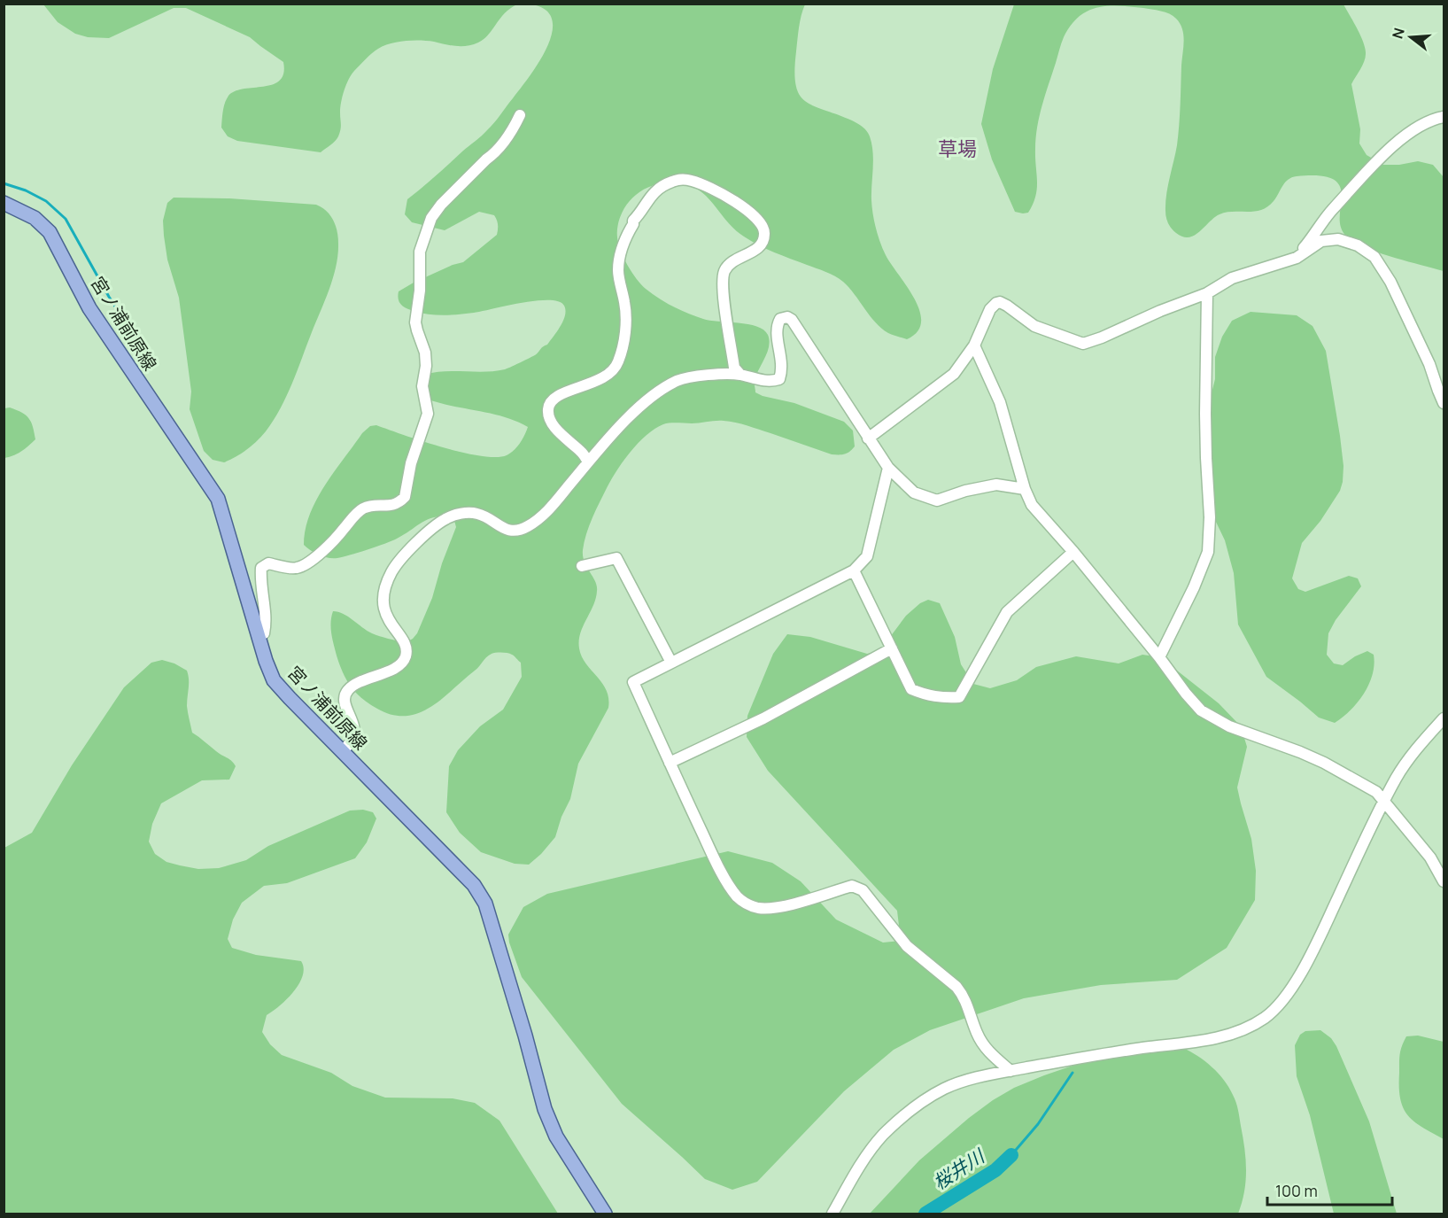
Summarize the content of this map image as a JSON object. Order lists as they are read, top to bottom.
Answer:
{
  "streets": {
    "main road": ["宮ノ浦前原線"]
  },
  "districts": ["草場"],
  "water": ["桜井川"],
  "scale_bar": "100 m",
  "north": "left"
}
